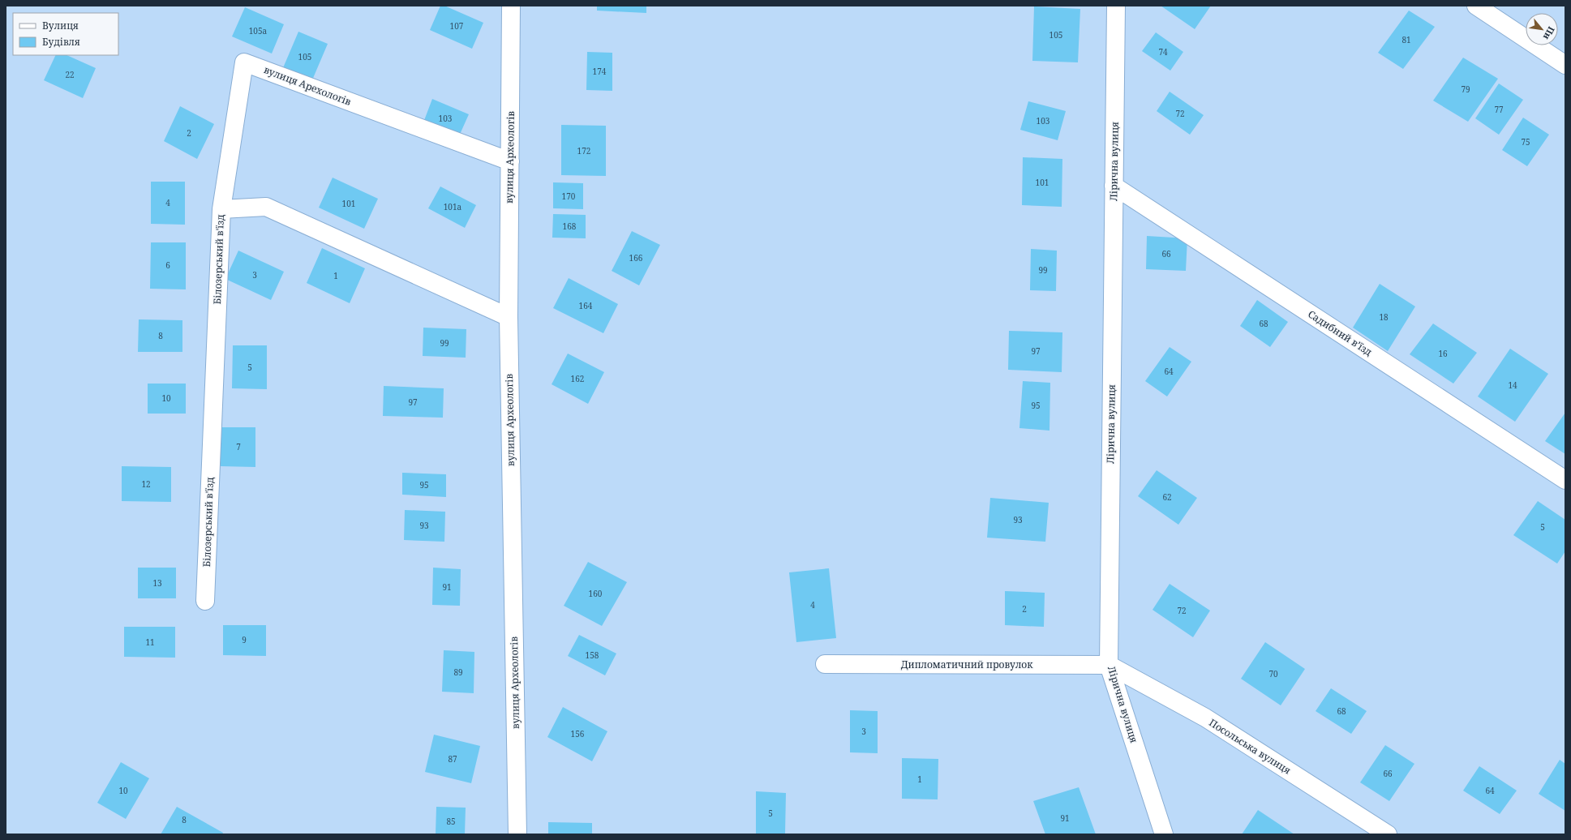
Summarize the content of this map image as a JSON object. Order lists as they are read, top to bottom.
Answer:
{
  "streets": {
    "street": [
      "вулиця Арехологів",
      "вулиця Археологів",
      "Лірична вулиця",
      "Білозерський в'їзд",
      "Садибний в’їзд",
      "Дипломатичний провулок",
      "Посольська вулиця"
    ]
  },
  "crossings": [
    ["вулиця Арехологів", "вулиця Археологів"],
    ["вулиця Арехологів", "Білозерський в'їзд"],
    ["вулиця Археологів", "Білозерський в'їзд"],
    ["Лірична вулиця", "Садибний в’їзд"],
    ["Лірична вулиця", "Дипломатичний провулок"],
    ["Лірична вулиця", "Посольська вулиця"],
    ["Дипломатичний провулок", "Посольська вулиця"]
  ],
  "house_numbers": [
    "107",
    "105а",
    "105",
    "81",
    "74",
    "105",
    "174",
    "22",
    "79",
    "77",
    "72",
    "103",
    "103",
    "2",
    "75",
    "172",
    "101",
    "170",
    "4",
    "101",
    "101а",
    "168",
    "66",
    "166",
    "6",
    "99",
    "3",
    "1",
    "164",
    "18",
    "68",
    "8",
    "99",
    "97",
    "16",
    "5",
    "64",
    "162",
    "14",
    "10",
    "97",
    "95",
    "7",
    "12",
    "95",
    "62",
    "93",
    "93",
    "5",
    "13",
    "91",
    "160",
    "4",
    "2",
    "72",
    "9",
    "11",
    "158",
    "89",
    "70",
    "68",
    "3",
    "156",
    "87",
    "66",
    "1",
    "10",
    "64",
    "5",
    "91",
    "8",
    "85"
  ],
  "legend": ["Вулиця", "Будівля"],
  "north": "bottom right"
}
